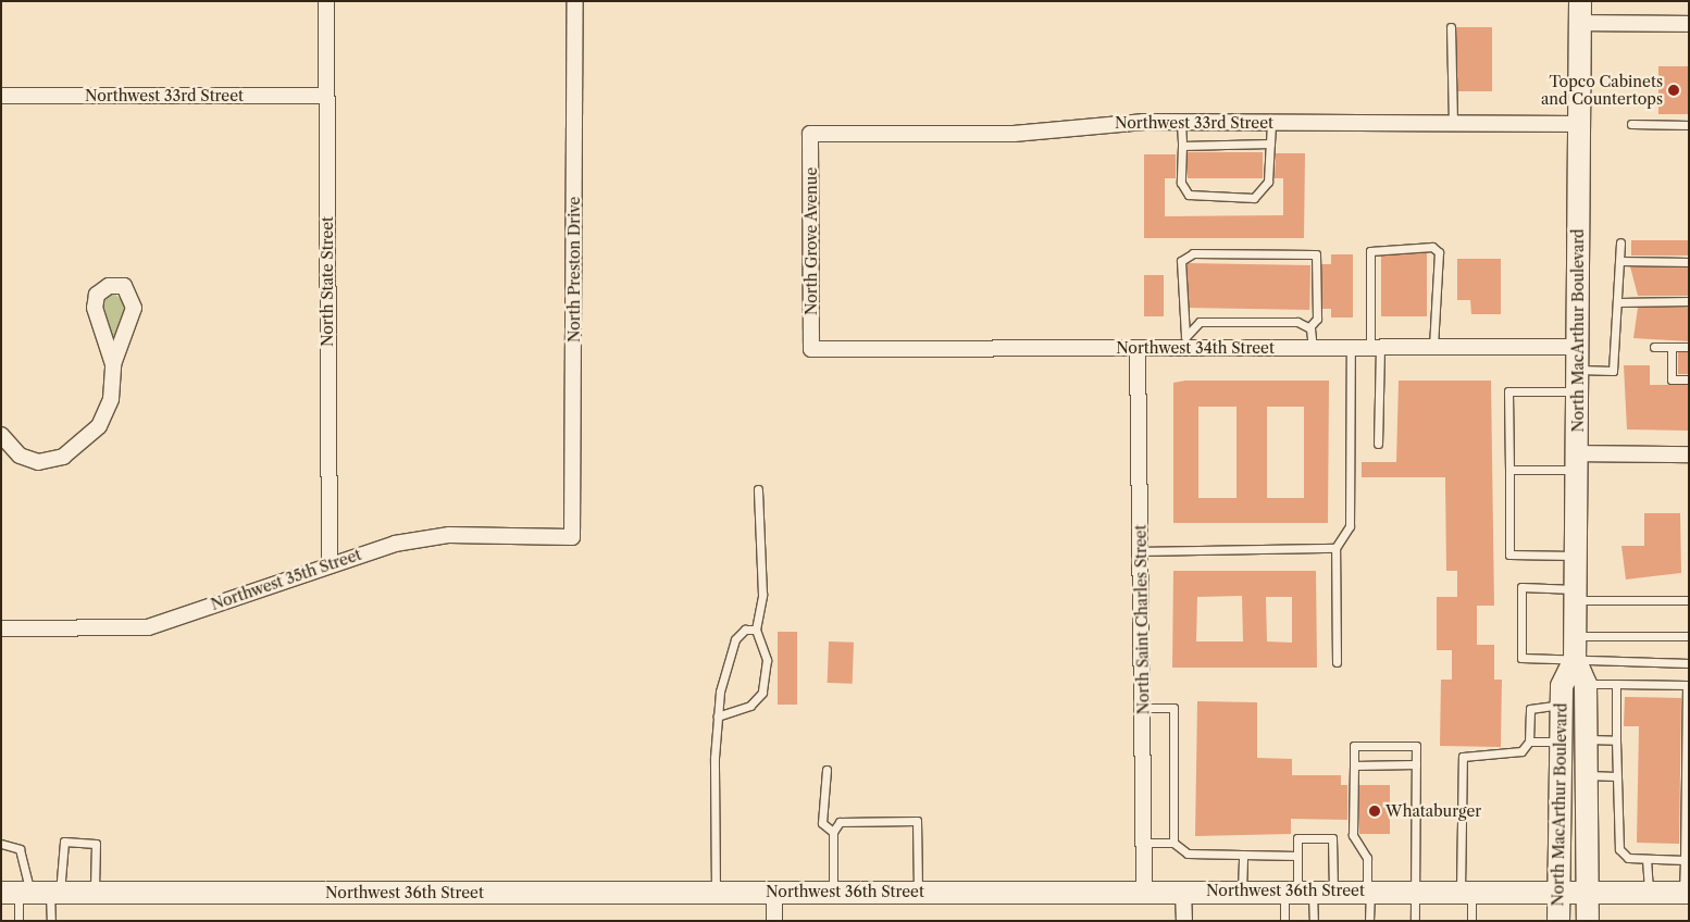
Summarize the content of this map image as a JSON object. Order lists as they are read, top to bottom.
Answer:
{
  "streets": {
    "main road": ["North MacArthur Boulevard", "Northwest 36th Street"],
    "street": [
      "Northwest 33rd Street",
      "North Grove Avenue",
      "North Preston Drive",
      "North State Street",
      "Northwest 34th Street",
      "Northwest 35th Street",
      "North Saint Charles Street"
    ]
  },
  "crossings": [
    ["Northwest 33rd Street", "North Grove Avenue"],
    ["Northwest 33rd Street", "North State Street"],
    ["Northwest 33rd Street", "North MacArthur Boulevard"],
    ["North Grove Avenue", "Northwest 34th Street"],
    ["North Preston Drive", "Northwest 35th Street"],
    ["North State Street", "Northwest 35th Street"],
    ["North MacArthur Boulevard", "Northwest 34th Street"],
    ["North MacArthur Boulevard", "Northwest 36th Street"],
    ["Northwest 34th Street", "North Saint Charles Street"],
    ["North Saint Charles Street", "Northwest 36th Street"]
  ],
  "places": ["Topco Cabinets and Countertops", "Whataburger"]
}
